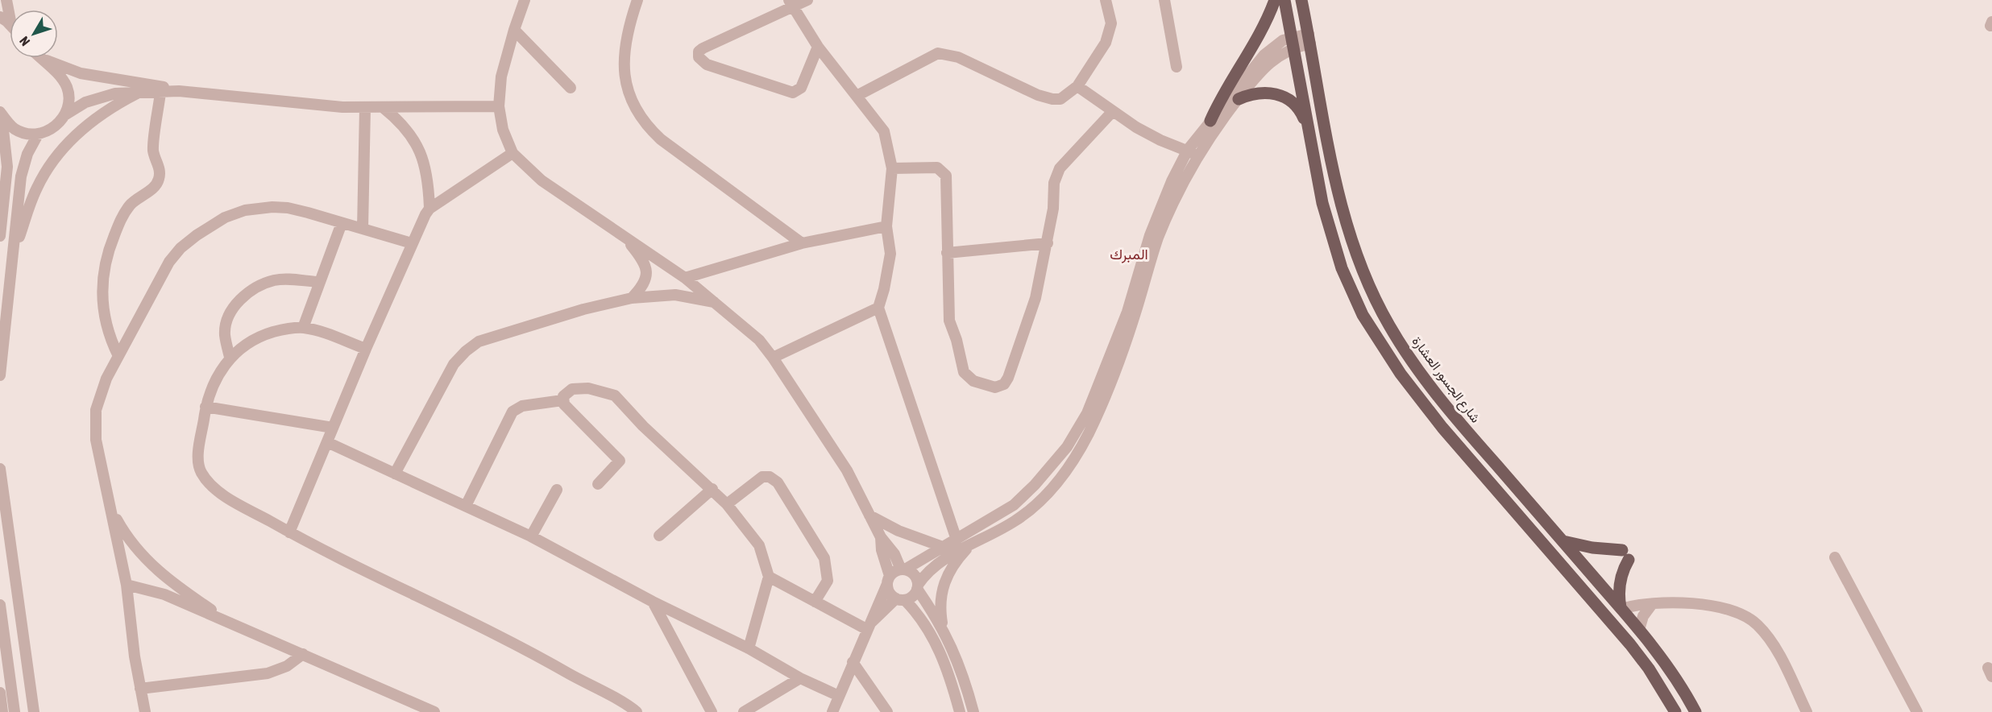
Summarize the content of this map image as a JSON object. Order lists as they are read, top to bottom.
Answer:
{
  "streets": {
    "main road": ["شارع الجسور العشارة"]
  },
  "districts": ["المبرك"],
  "north": "bottom left"
}
